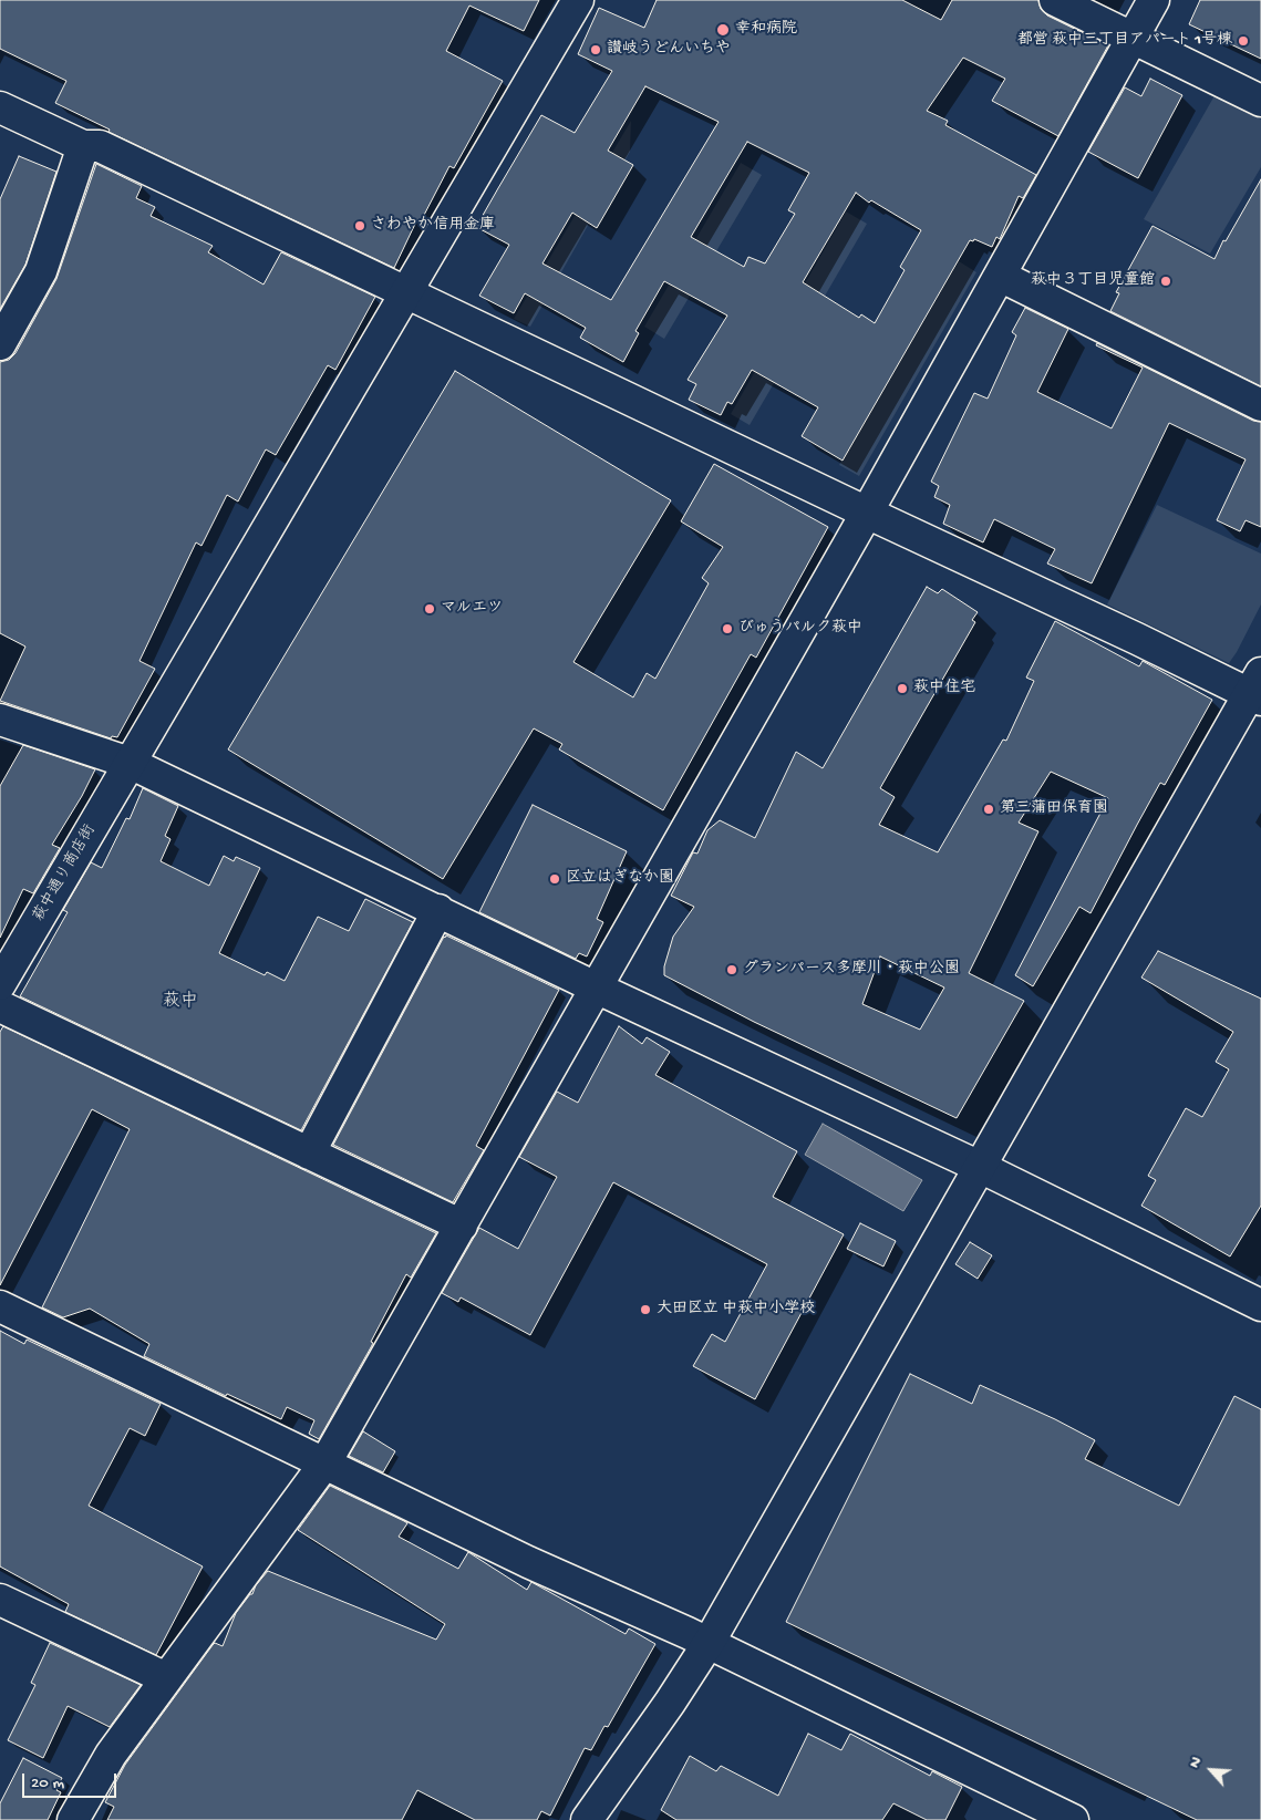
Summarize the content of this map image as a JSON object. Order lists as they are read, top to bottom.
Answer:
{
  "streets": {
    "street": ["萩中通り商店街"]
  },
  "districts": ["萩中"],
  "places": [
    "幸和病院",
    "都営 萩中三丁目アパート 1号棟",
    "讃岐うどんいちや",
    "さわやか信用金庫",
    "萩中３丁目児童館",
    "マルエツ",
    "びゅうパルク萩中",
    "萩中住宅",
    "第三蒲田保育園",
    "区立はぎなか園",
    "グランパース多摩川・萩中公園",
    "大田区立 中萩中小学校"
  ],
  "scale_bar": "20 m",
  "north": "top left"
}
